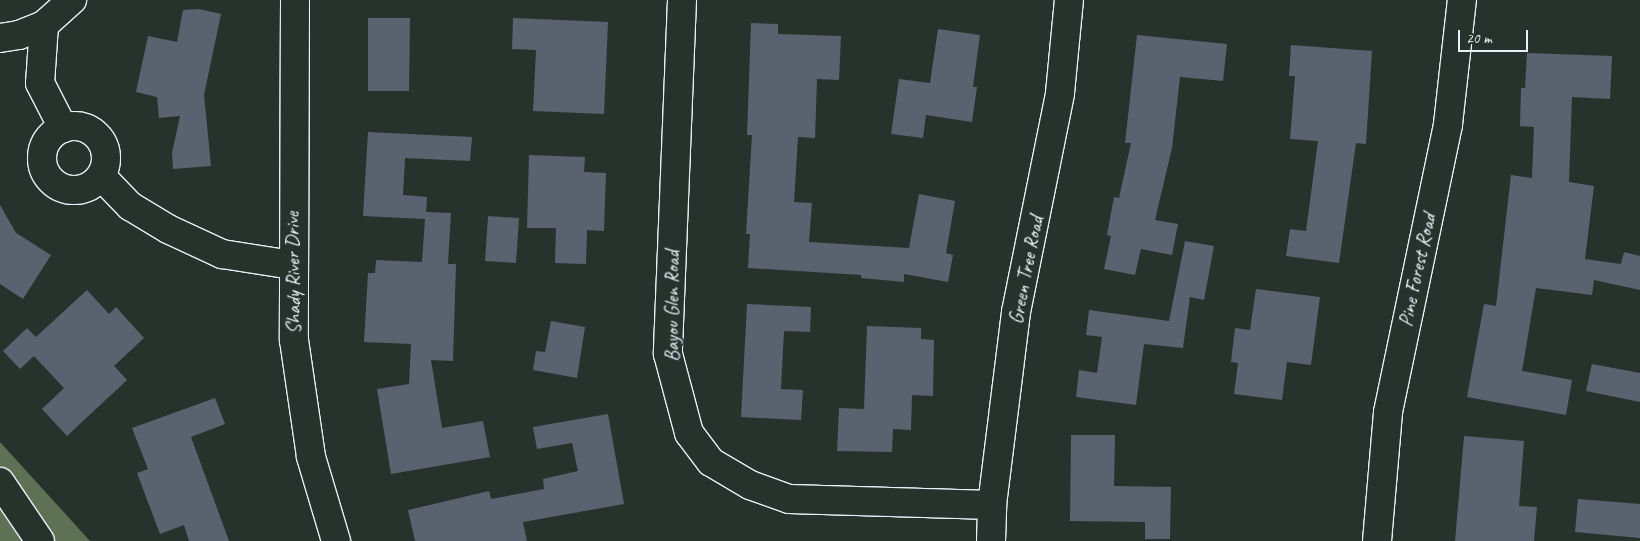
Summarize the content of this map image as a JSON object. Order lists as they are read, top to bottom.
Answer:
{
  "streets": {
    "street": [
      "Green Tree Road",
      "Pine Forest Road",
      "Shady River Drive",
      "Bayou Glen Road"
    ]
  },
  "crossings": [
    ["Green Tree Road", "Bayou Glen Road"]
  ],
  "scale_bar": "20 m"
}
